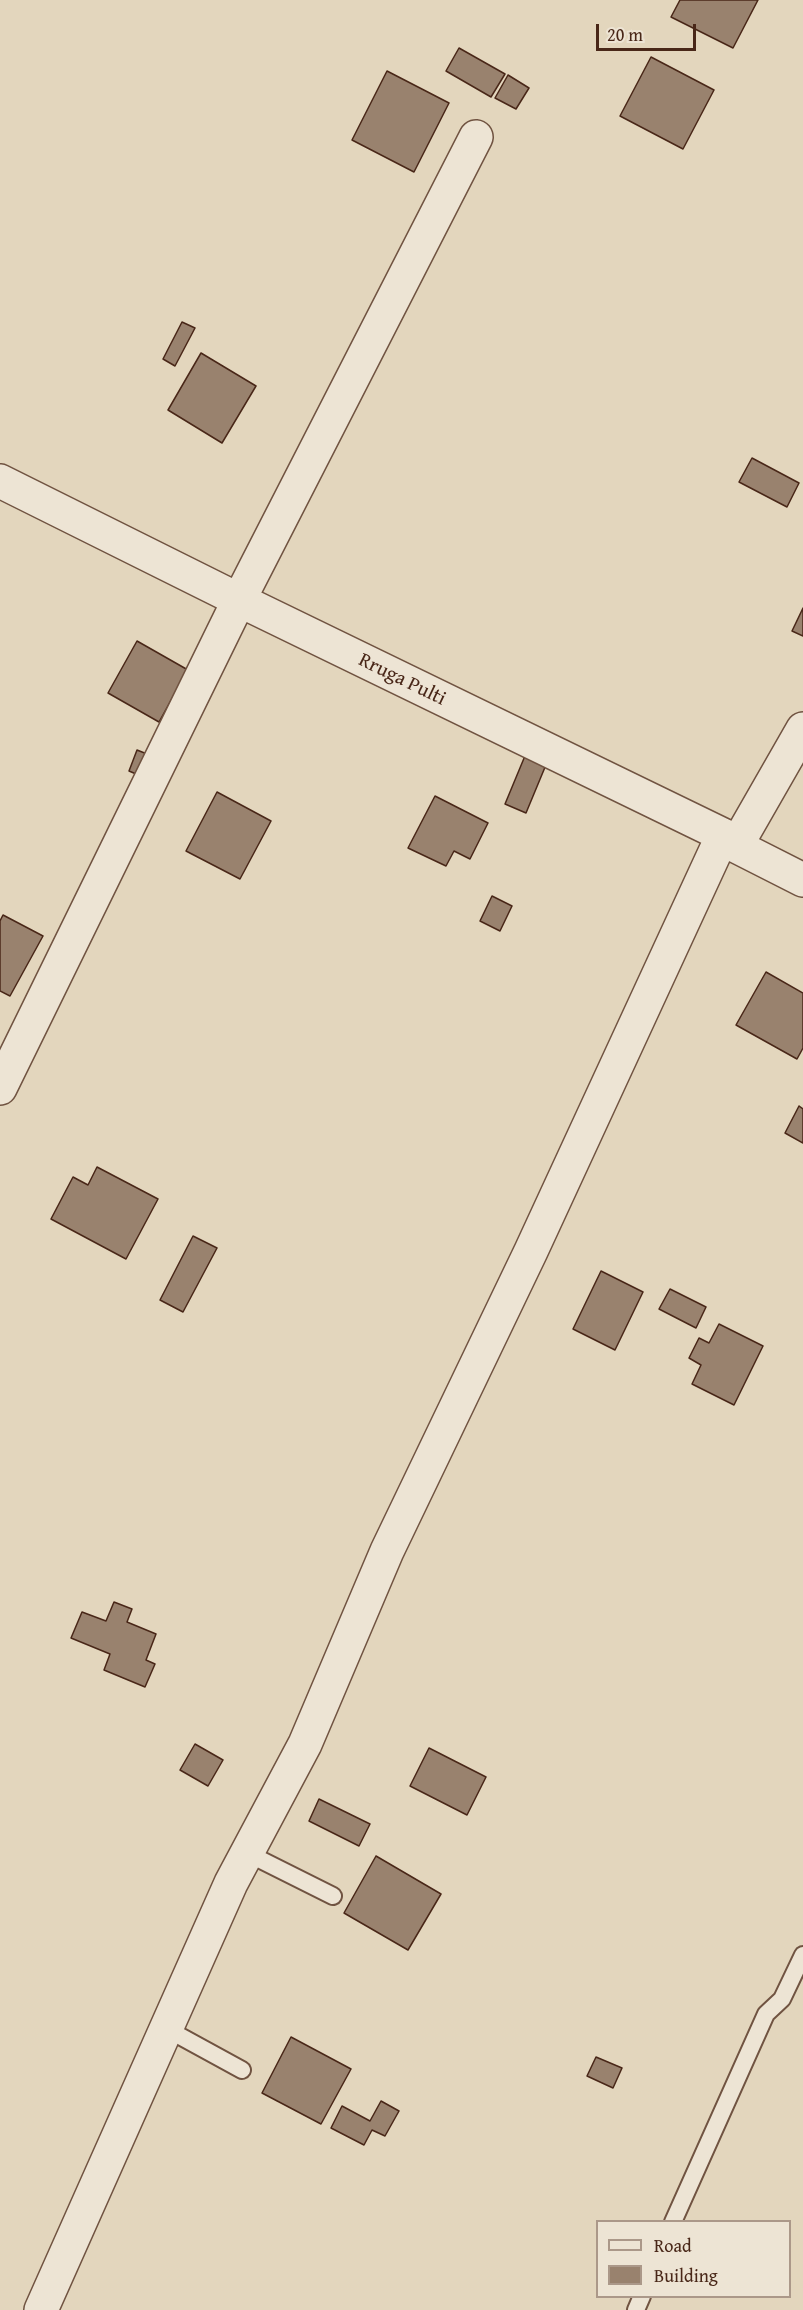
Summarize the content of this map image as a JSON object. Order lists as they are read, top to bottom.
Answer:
{
  "streets": {
    "street": ["Rruga Pulti"]
  },
  "legend": ["Road", "Building"],
  "scale_bar": "20 m"
}
